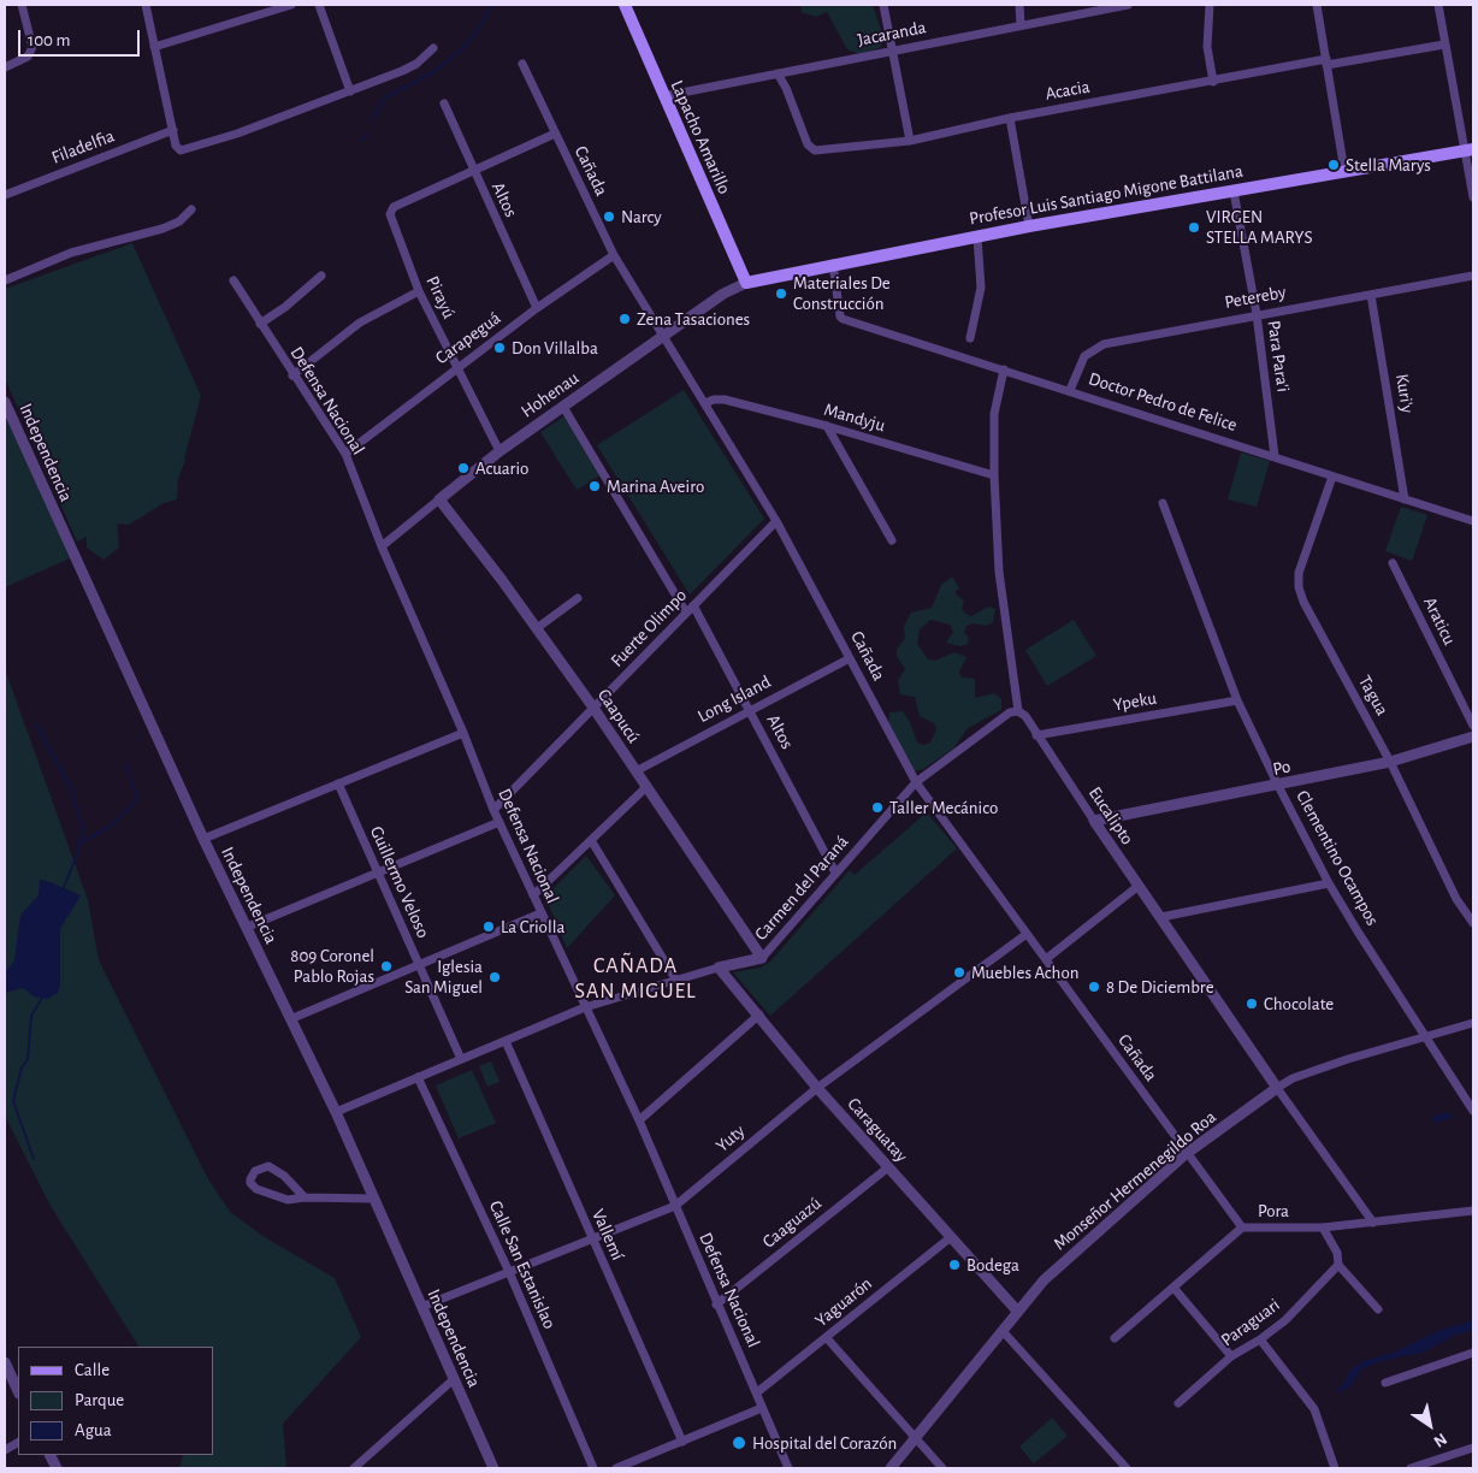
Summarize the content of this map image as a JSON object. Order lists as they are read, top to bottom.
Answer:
{
  "streets": {
    "main road": ["Lapacho Amarillo", "Profesor Luis Santiago Migone Battilana"],
    "street": [
      "Jacaranda",
      "Acacia",
      "Filadelfia",
      "Cañada",
      "Altos",
      "Pirayú",
      "Petereby",
      "Carapeguá",
      "Para Para'i",
      "Kuri'y",
      "Hohenau",
      "Defensa Nacional",
      "Doctor Pedro de Felice",
      "Mandyju",
      "Independencia",
      "Araticu",
      "Fuerte Olimpo",
      "Tagua",
      "Long Island",
      "Ypeku",
      "Caapucú",
      "Po",
      "Eucalipto",
      "Clementino Ocampos",
      "Guillermo Veloso",
      "Carmen del Paraná",
      "Caraguatay",
      "Yuty",
      "Monseñor Hermenegildo Roa",
      "Pora",
      "Caaguazú",
      "Vallemí",
      "Calle San Estanislao",
      "Yaguarón",
      "Paraguari"
    ]
  },
  "crossings": [
    ["Jacaranda", "Acacia"],
    ["Jacaranda", "Lapacho Amarillo"],
    ["Lapacho Amarillo", "Profesor Luis Santiago Migone Battilana"],
    ["Lapacho Amarillo", "Hohenau"],
    ["Cañada", "Carapeguá"],
    ["Cañada", "Hohenau"],
    ["Cañada", "Mandyju"],
    ["Cañada", "Fuerte Olimpo"],
    ["Cañada", "Long Island"],
    ["Cañada", "Carmen del Paraná"],
    ["Cañada", "Yuty"],
    ["Cañada", "Monseñor Hermenegildo Roa"],
    ["Cañada", "Pora"],
    ["Profesor Luis Santiago Migone Battilana", "Para Para'i"],
    ["Profesor Luis Santiago Migone Battilana", "Hohenau"],
    ["Profesor Luis Santiago Migone Battilana", "Doctor Pedro de Felice"],
    ["Altos", "Pirayú"],
    ["Altos", "Carapeguá"],
    ["Altos", "Fuerte Olimpo"],
    ["Altos", "Long Island"],
    ["Altos", "Carmen del Paraná"],
    ["Pirayú", "Carapeguá"],
    ["Pirayú", "Hohenau"],
    ["Petereby", "Para Para'i"],
    ["Petereby", "Kuri'y"],
    ["Petereby", "Doctor Pedro de Felice"],
    ["Carapeguá", "Defensa Nacional"],
    ["Para Para'i", "Doctor Pedro de Felice"],
    ["Kuri'y", "Doctor Pedro de Felice"],
    ["Hohenau", "Defensa Nacional"],
    ["Hohenau", "Caapucú"],
    ["Defensa Nacional", "Fuerte Olimpo"],
    ["Defensa Nacional", "Carmen del Paraná"],
    ["Defensa Nacional", "Yuty"],
    ["Defensa Nacional", "Caaguazú"],
    ["Defensa Nacional", "Yaguarón"],
    ["Doctor Pedro de Felice", "Tagua"],
    ["Independencia", "Carmen del Paraná"],
    ["Independencia", "Yuty"],
    ["Fuerte Olimpo", "Caapucú"],
    ["Tagua", "Po"],
    ["Long Island", "Caapucú"],
    ["Ypeku", "Eucalipto"],
    ["Ypeku", "Clementino Ocampos"],
    ["Caapucú", "Carmen del Paraná"],
    ["Po", "Eucalipto"],
    ["Po", "Clementino Ocampos"],
    ["Eucalipto", "Carmen del Paraná"],
    ["Eucalipto", "Monseñor Hermenegildo Roa"],
    ["Eucalipto", "Pora"],
    ["Clementino Ocampos", "Monseñor Hermenegildo Roa"],
    ["Guillermo Veloso", "Carmen del Paraná"],
    ["Carmen del Paraná", "Caraguatay"],
    ["Carmen del Paraná", "Vallemí"],
    ["Carmen del Paraná", "Calle San Estanislao"],
    ["Caraguatay", "Yuty"],
    ["Caraguatay", "Monseñor Hermenegildo Roa"],
    ["Caraguatay", "Caaguazú"],
    ["Caraguatay", "Yaguarón"],
    ["Yuty", "Vallemí"],
    ["Yuty", "Calle San Estanislao"]
  ],
  "districts": ["CAÑADA SAN MIGUEL"],
  "places": [
    "Stella Marys",
    "Narcy",
    "VIRGEN STELLA MARYS",
    "Materiales De Construcción",
    "Zena Tasaciones",
    "Don Villalba",
    "Acuario",
    "Marina Aveiro",
    "Taller Mecánico",
    "La Criolla",
    "809 Coronel Pablo Rojas",
    "Muebles Achon",
    "Iglesia San Miguel",
    "8 De Diciembre",
    "Chocolate",
    "Bodega",
    "Hospital del Corazón"
  ],
  "legend": ["Calle", "Parque", "Agua"],
  "scale_bar": "100 m",
  "north": "bottom right"
}
